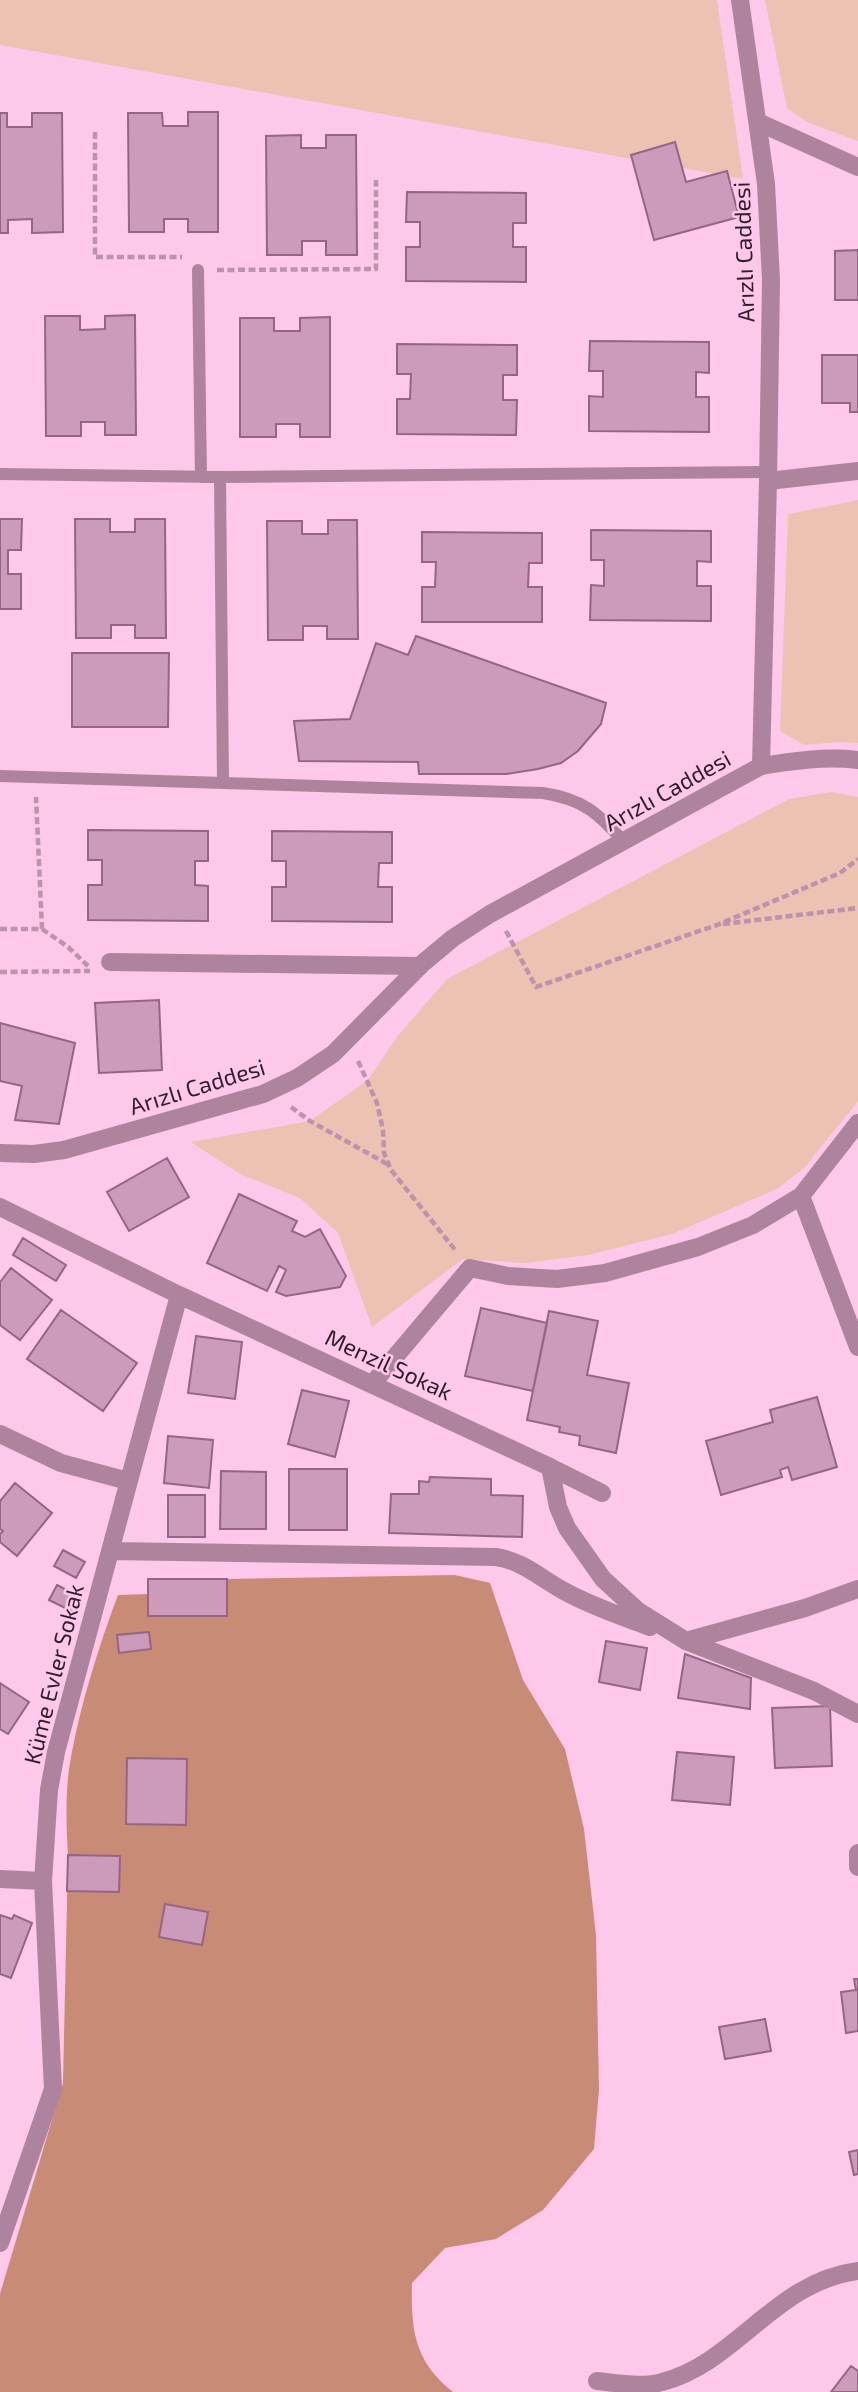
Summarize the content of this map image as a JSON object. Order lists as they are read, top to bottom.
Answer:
{
  "streets": {
    "street": ["Arızlı Caddesi", "Menzil Sokak", "Küme Evler Sokak"]
  },
  "crossings": [
    ["Menzil Sokak", "Küme Evler Sokak"]
  ]
}
